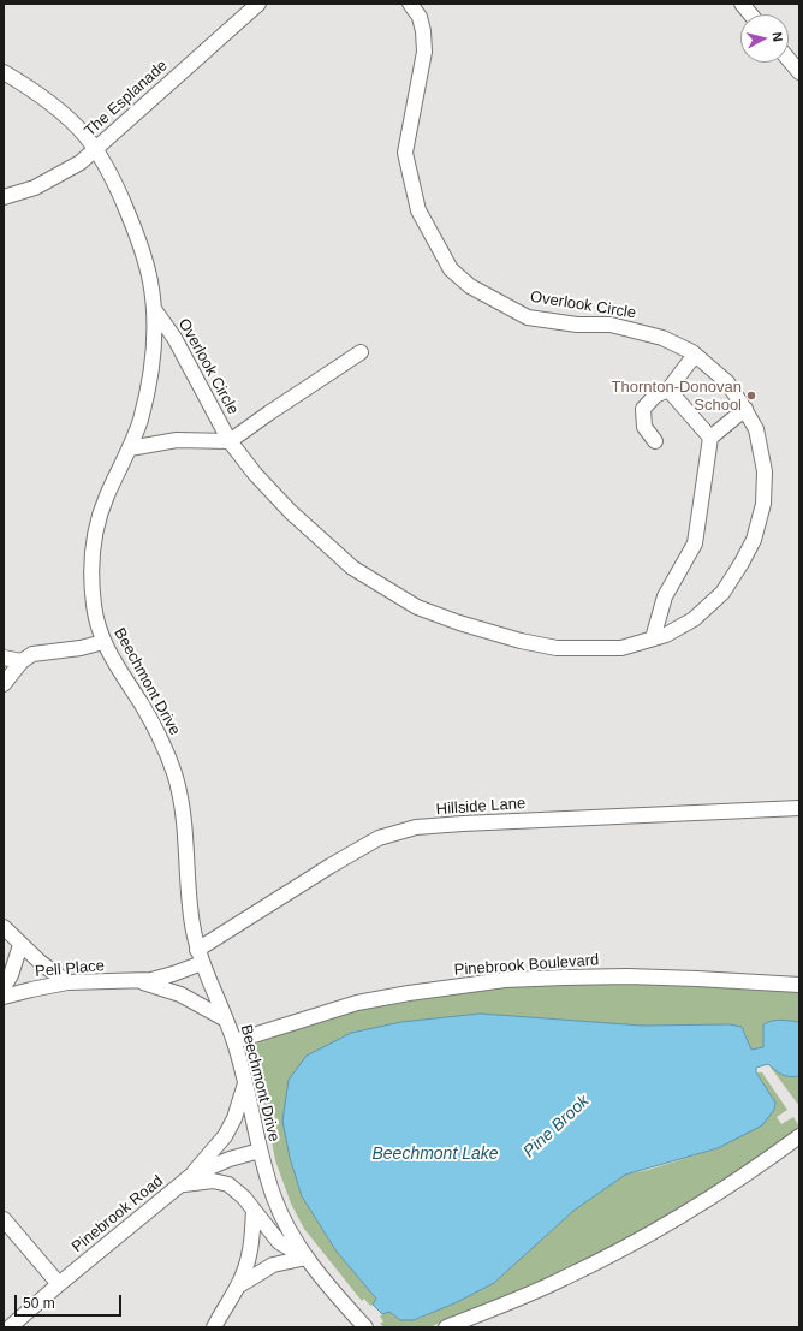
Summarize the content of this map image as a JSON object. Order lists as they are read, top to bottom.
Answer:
{
  "streets": {
    "street": [
      "The Esplanade",
      "Overlook Circle",
      "Beechmont Drive",
      "Hillside Lane",
      "Pinebrook Boulevard",
      "Pell Place",
      "Pinebrook Road"
    ]
  },
  "crossings": [
    ["The Esplanade", "Beechmont Drive"],
    ["Overlook Circle", "Beechmont Drive"],
    ["Beechmont Drive", "Hillside Lane"],
    ["Beechmont Drive", "Pinebrook Boulevard"],
    ["Beechmont Drive", "Pell Place"],
    ["Beechmont Drive", "Pinebrook Road"],
    ["Hillside Lane", "Pell Place"]
  ],
  "water": ["Pine Brook", "Beechmont Lake"],
  "places": ["Thornton-Donovan School"],
  "scale_bar": "50 m",
  "north": "right"
}
